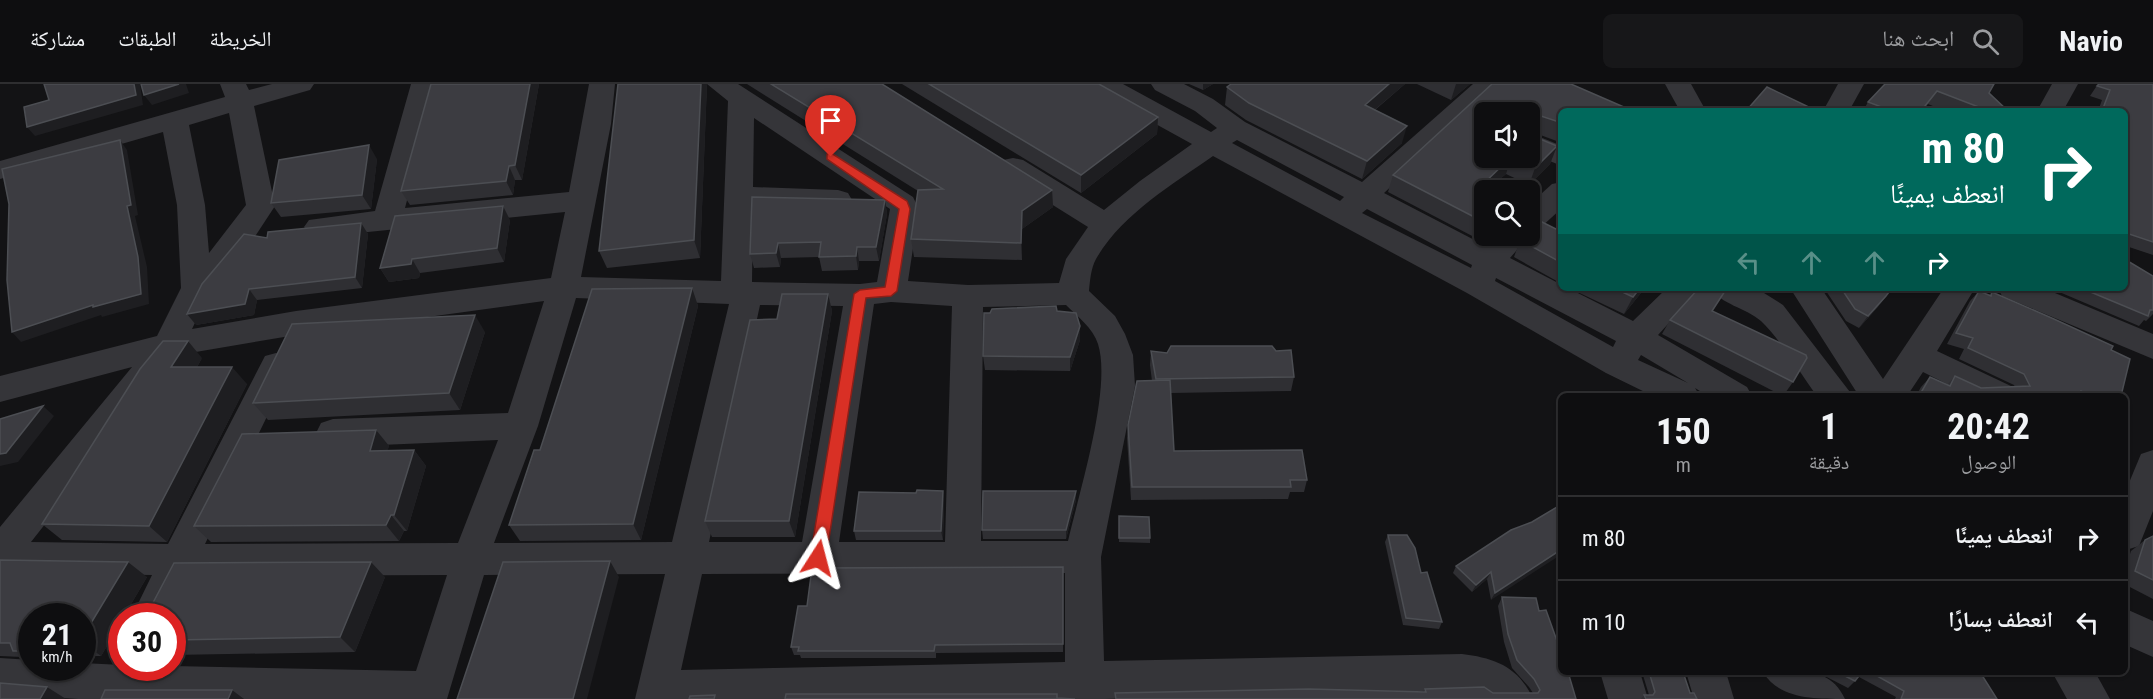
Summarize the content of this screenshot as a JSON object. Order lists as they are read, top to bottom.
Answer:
{
  "page": {
    "header": "Navio",
    "search": "ابحث هنا",
    "nav": ["الخريطة", "الطبقات", "مشاركة"],
    "turn": ["80 m", "انعطف يمينًا"],
    "eta": [
      "20:42",
      "الوصول",
      "1",
      "دقيقة",
      "150",
      "m"
    ],
    "list": [
      {
        "name": "انعطف يمينًا",
        "value": "80 m"
      },
      {
        "name": "انعطف يسارًا",
        "value": "10 m"
      }
    ],
    "speed": "21 km/h",
    "limit": "30"
  }
}
